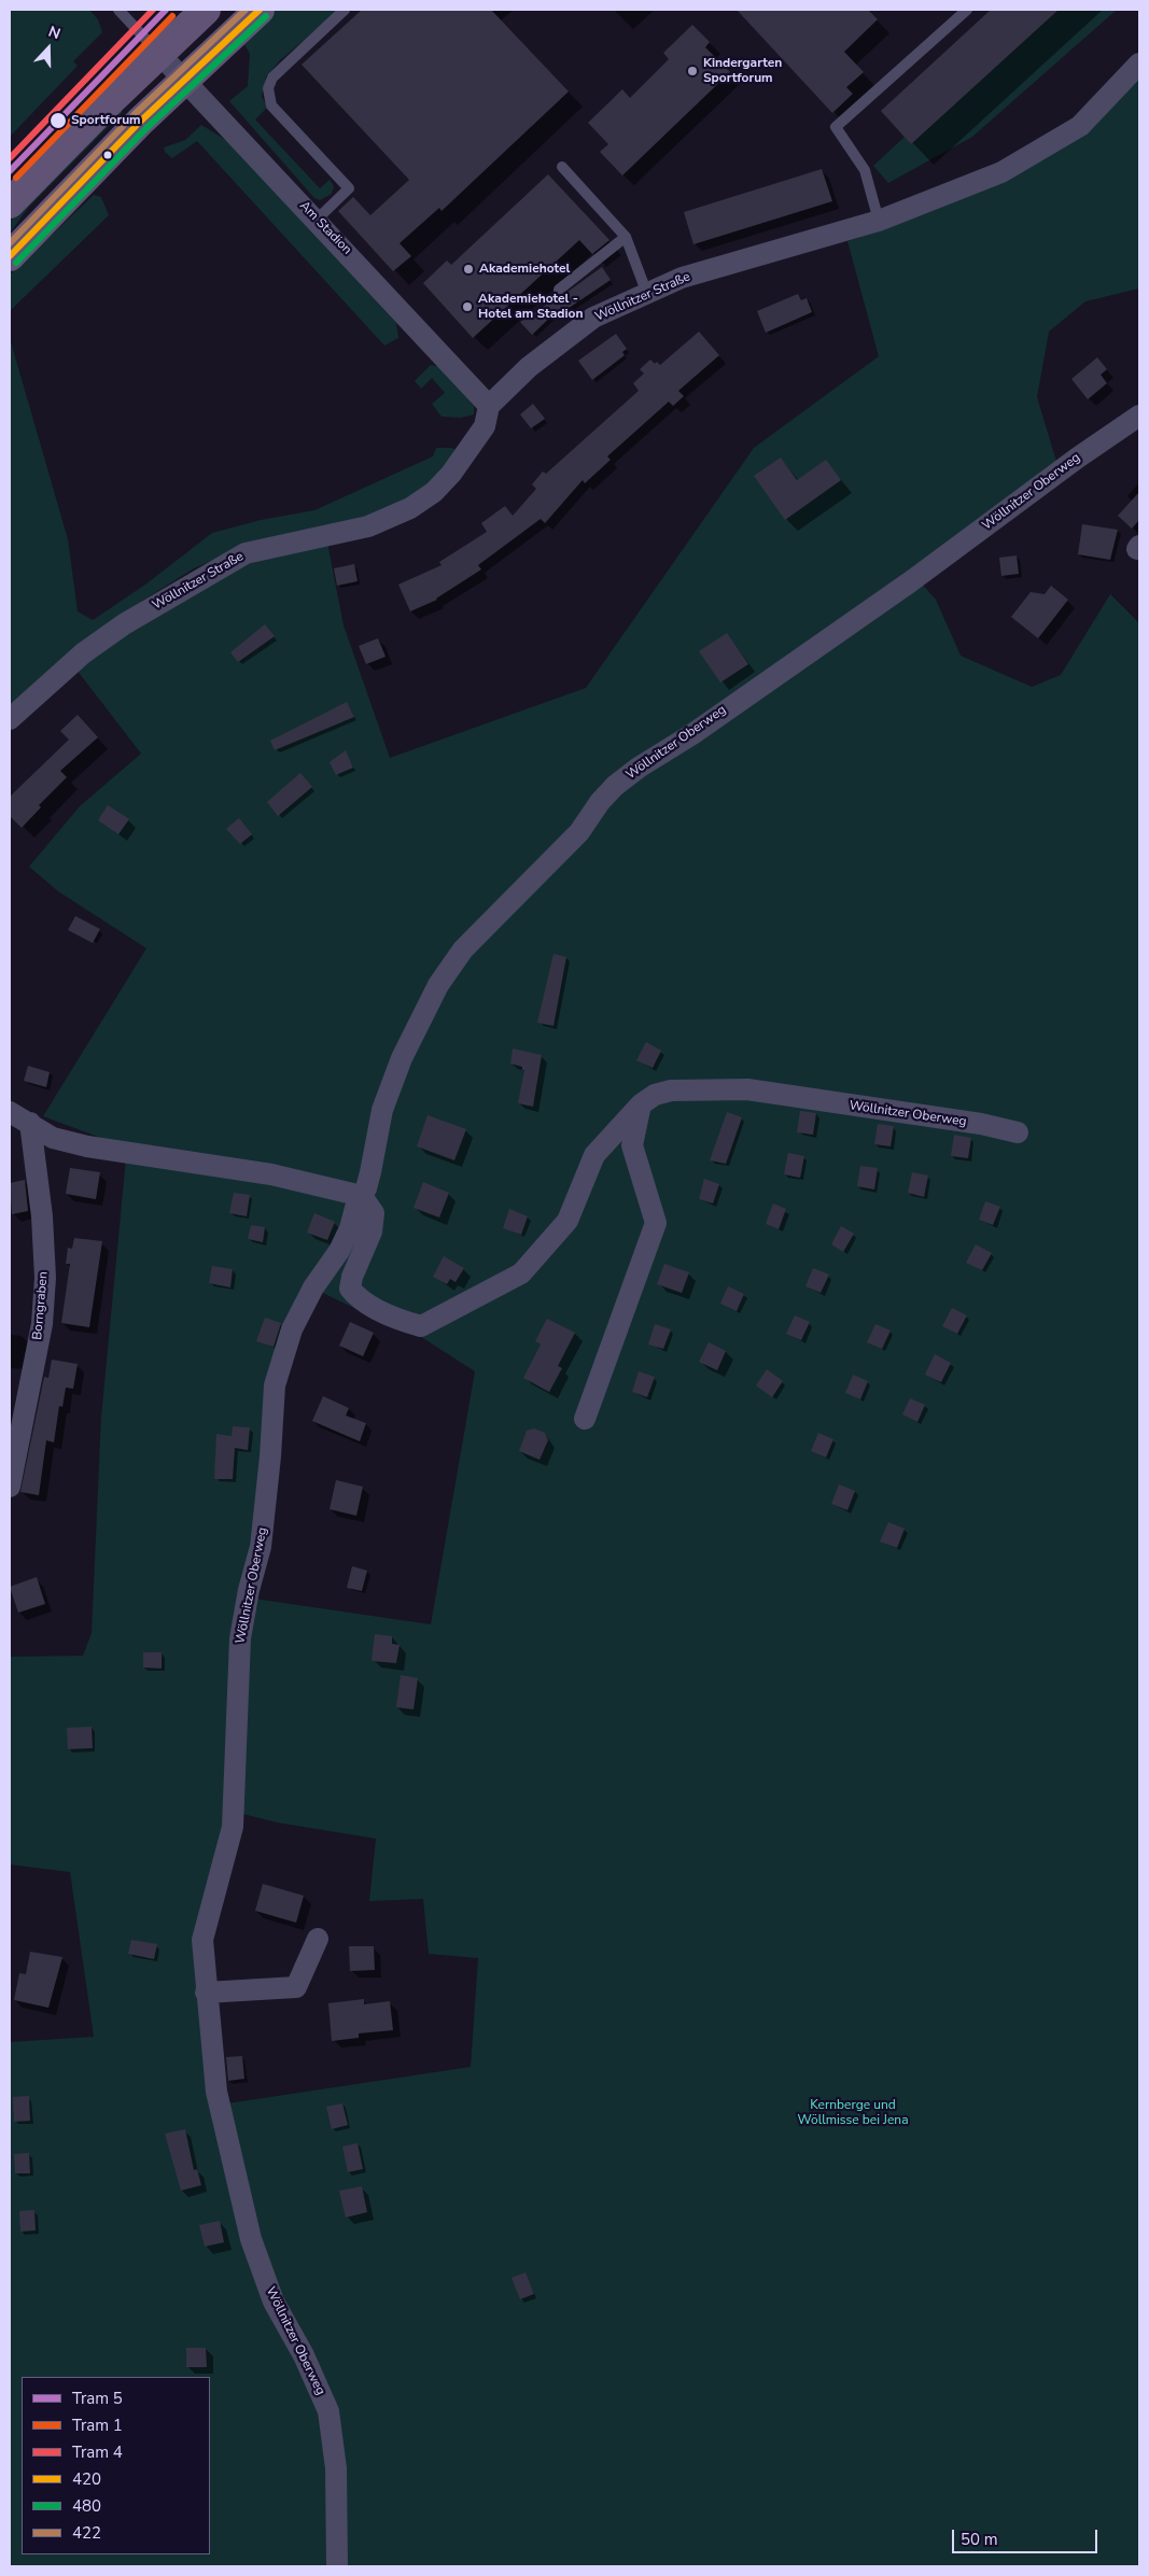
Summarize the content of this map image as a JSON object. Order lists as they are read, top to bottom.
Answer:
{
  "streets": {
    "street": [
      "Am Stadion",
      "Wöllnitzer Straße",
      "Wöllnitzer Oberweg",
      "Borngraben"
    ]
  },
  "crossings": [
    ["Am Stadion", "Wöllnitzer Straße"]
  ],
  "parks": ["Kernberge und Wöllmisse bei Jena"],
  "places": [
    "Kindergarten Sportforum",
    "Sportforum",
    "Akademiehotel",
    "Akademiehotel - Hotel am Stadion"
  ],
  "lines": [
    "tram line 5",
    "tram line 4",
    "transit line 420",
    "transit line 422",
    "tram line 1",
    "transit line 480"
  ],
  "legend": [
    "Tram 5",
    "Tram 1",
    "Tram 4",
    "420",
    "480",
    "422"
  ],
  "scale_bar": "50 m",
  "north": "top"
}
